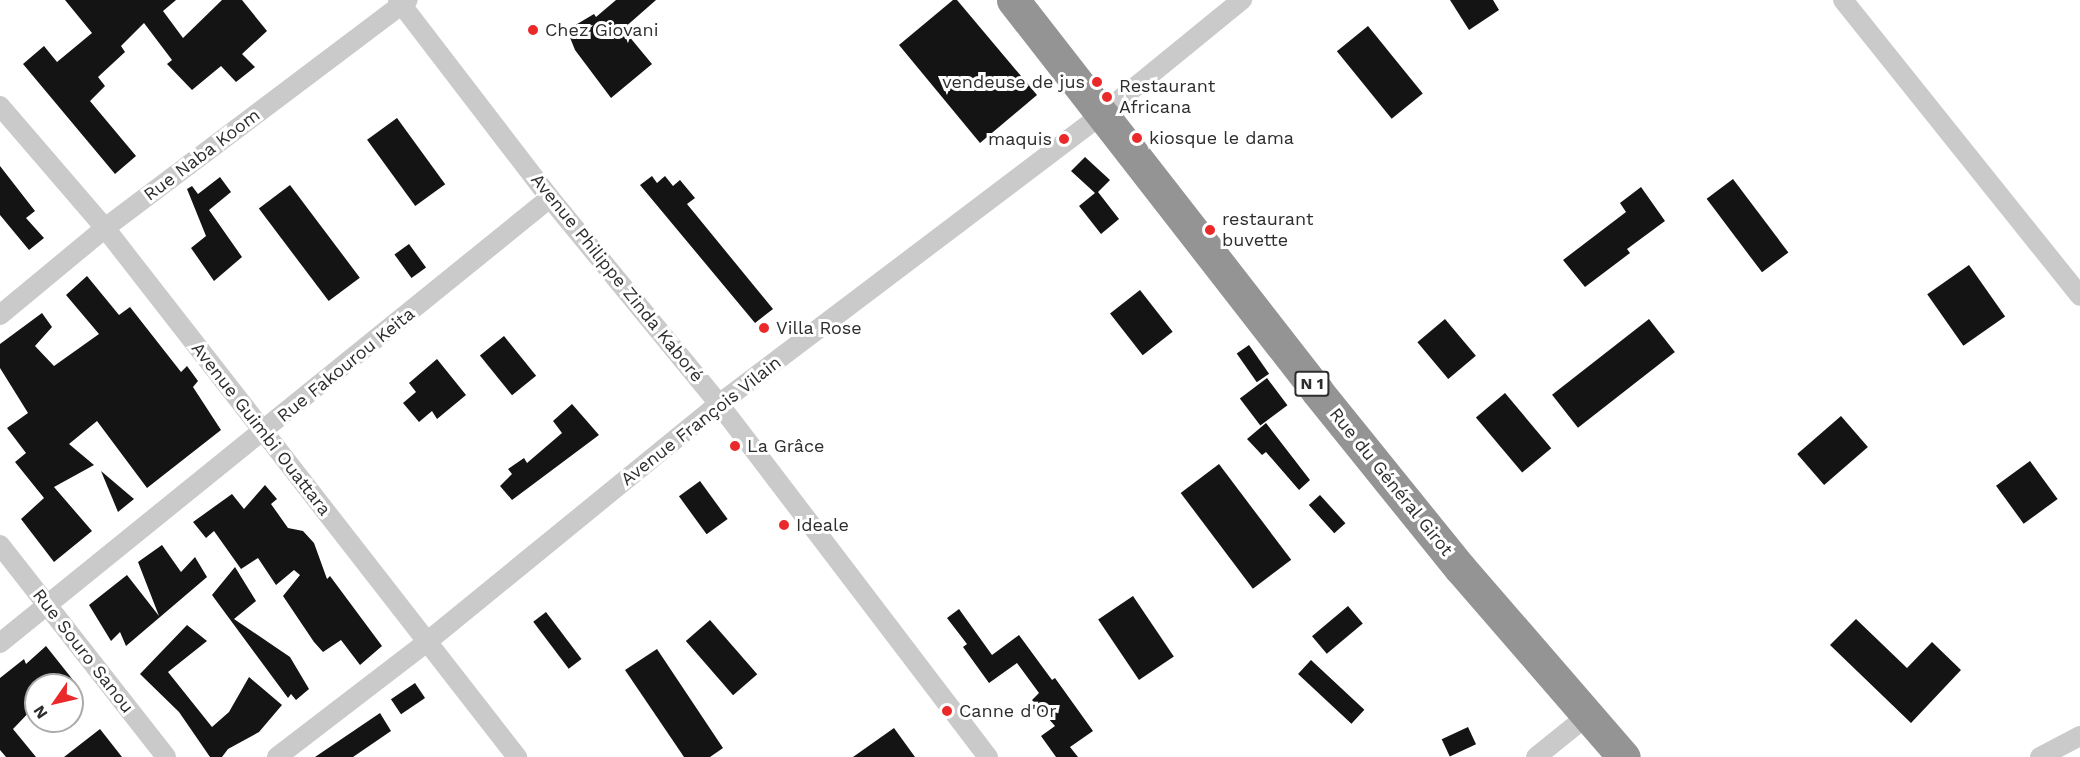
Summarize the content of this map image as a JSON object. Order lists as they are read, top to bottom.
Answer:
{
  "streets": {
    "highway": ["N 1", "Rue du Général Girot"],
    "street": [
      "Rue Naba Koom",
      "Avenue Philippe Zinda Kaboré",
      "Rue Fakourou Keita",
      "Avenue François Vilain",
      "Avenue Guimbi Ouattara",
      "Rue Souro Sanou"
    ]
  },
  "crossings": [
    ["Rue Naba Koom", "Avenue Philippe Zinda Kaboré"],
    ["Rue Naba Koom", "Avenue Guimbi Ouattara"],
    ["Avenue Philippe Zinda Kaboré", "Rue Fakourou Keita"],
    ["Avenue Philippe Zinda Kaboré", "Avenue François Vilain"],
    ["Rue Fakourou Keita", "Avenue Guimbi Ouattara"],
    ["Rue Fakourou Keita", "Rue Souro Sanou"],
    ["Avenue François Vilain", "Avenue Guimbi Ouattara"],
    ["Avenue François Vilain", "Rue du Général Girot"]
  ],
  "places": [
    "Chez Giovani",
    "vendeuse de jus",
    "Restaurant Africana",
    "kiosque le dama",
    "maquis",
    "restaurant buvette",
    "Villa Rose",
    "La Grâce",
    "Ideale",
    "Canne d'Or"
  ],
  "north": "bottom left"
}
